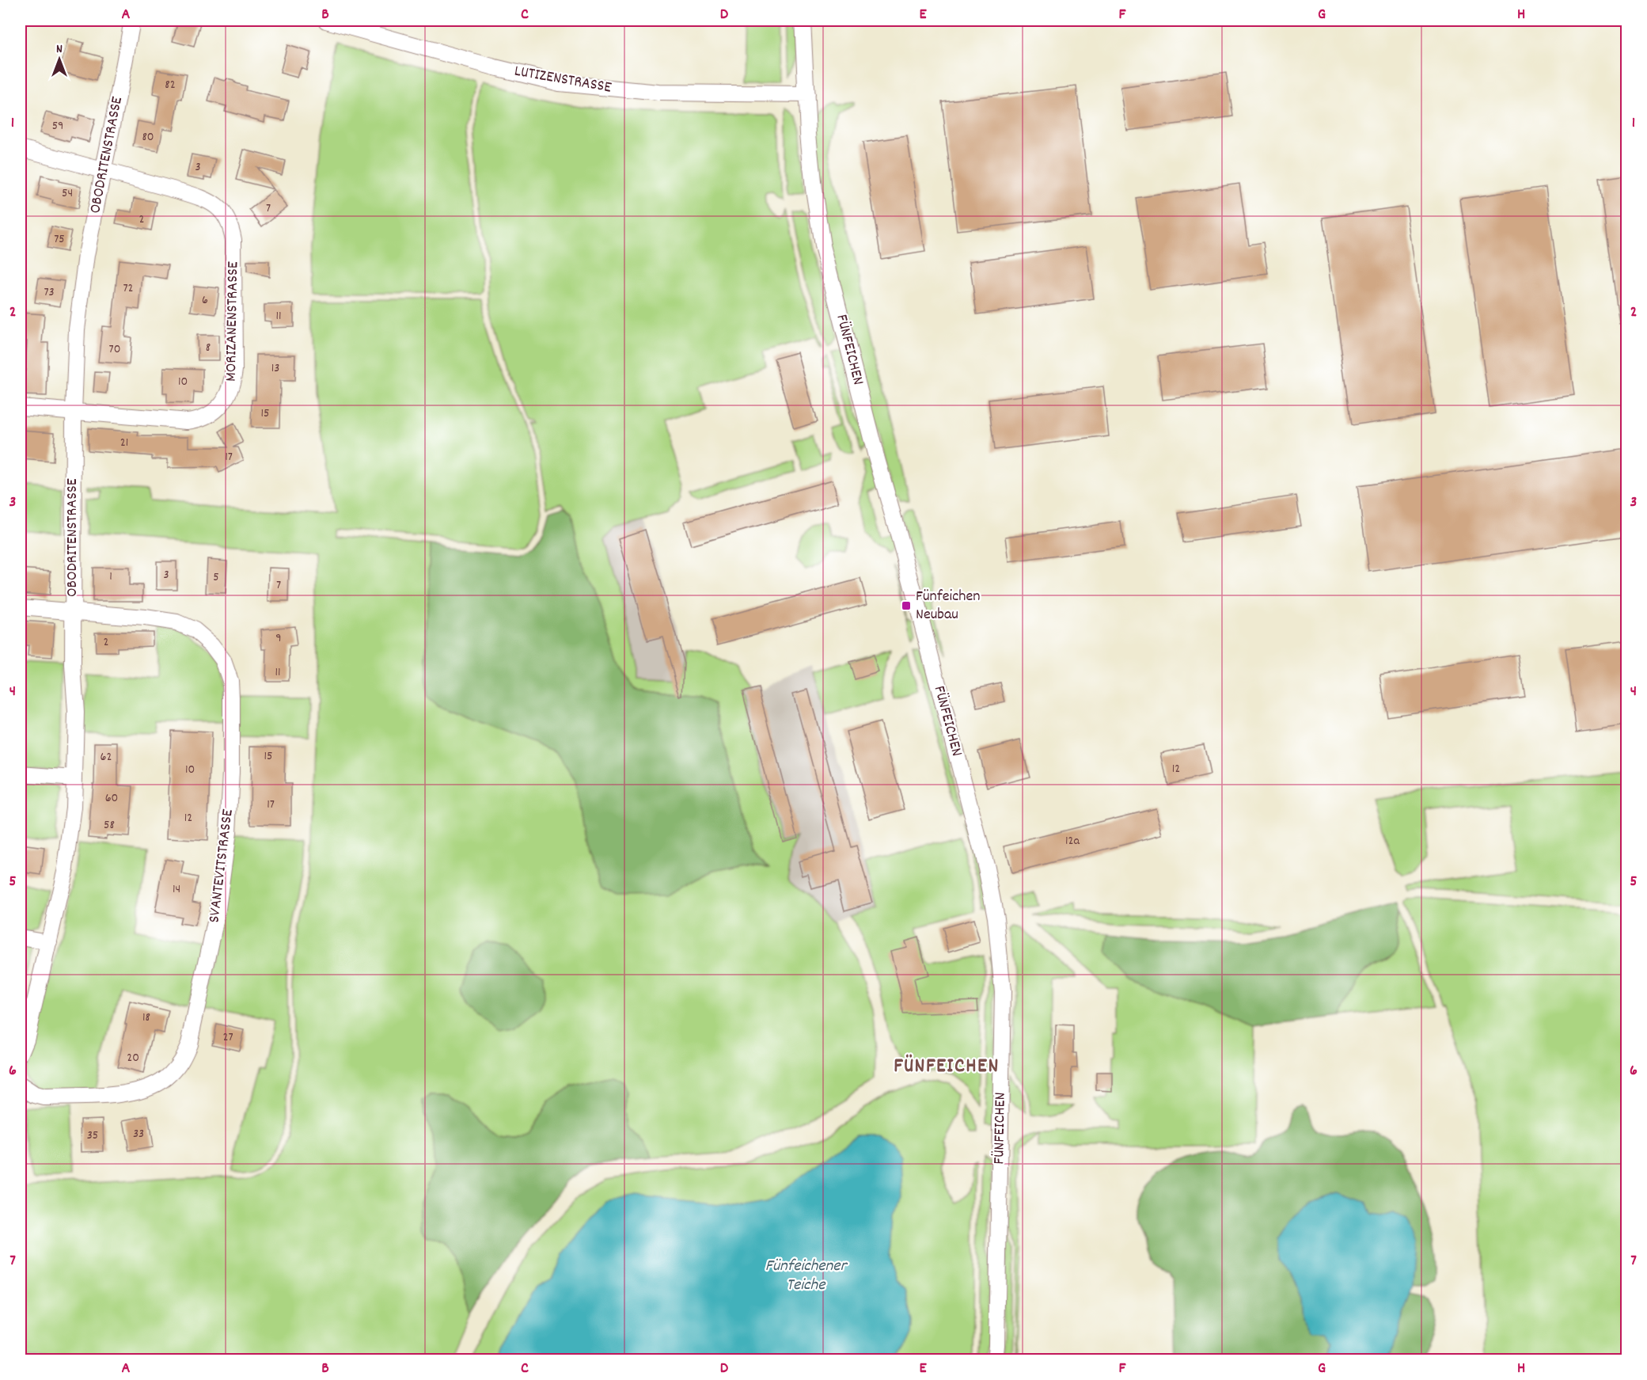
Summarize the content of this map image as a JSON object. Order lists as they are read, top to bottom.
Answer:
{
  "streets": {
    "street": [
      "LUTIZENSTRASSE",
      "OBODRITENSTRASSE",
      "MORIZANENSTRASSE",
      "FÜNFEICHEN",
      "SVANTEVITSTRASSE"
    ]
  },
  "crossings": [
    ["LUTIZENSTRASSE", "FÜNFEICHEN"],
    ["OBODRITENSTRASSE", "MORIZANENSTRASSE"],
    ["OBODRITENSTRASSE", "SVANTEVITSTRASSE"]
  ],
  "districts": ["FÜNFEICHEN"],
  "water": ["Fünfeichener Teiche"],
  "places": {
    "transit": ["Fünfeichen Neubau"]
  },
  "house_numbers": [
    "82",
    "59",
    "80",
    "3",
    "54",
    "7",
    "2",
    "75",
    "72",
    "73",
    "6",
    "11",
    "8",
    "70",
    "13",
    "10",
    "15",
    "21",
    "17",
    "3",
    "1",
    "5",
    "7",
    "9",
    "2",
    "11",
    "15",
    "62",
    "12",
    "10",
    "60",
    "17",
    "12",
    "58",
    "12a",
    "14",
    "18",
    "27",
    "20",
    "33",
    "35"
  ],
  "north": "top",
  "grid": {
    "columns": [
      "A",
      "B",
      "C",
      "D",
      "E",
      "F",
      "G",
      "H"
    ],
    "rows": [
      "1",
      "2",
      "3",
      "4",
      "5",
      "6",
      "7"
    ]
  }
}
